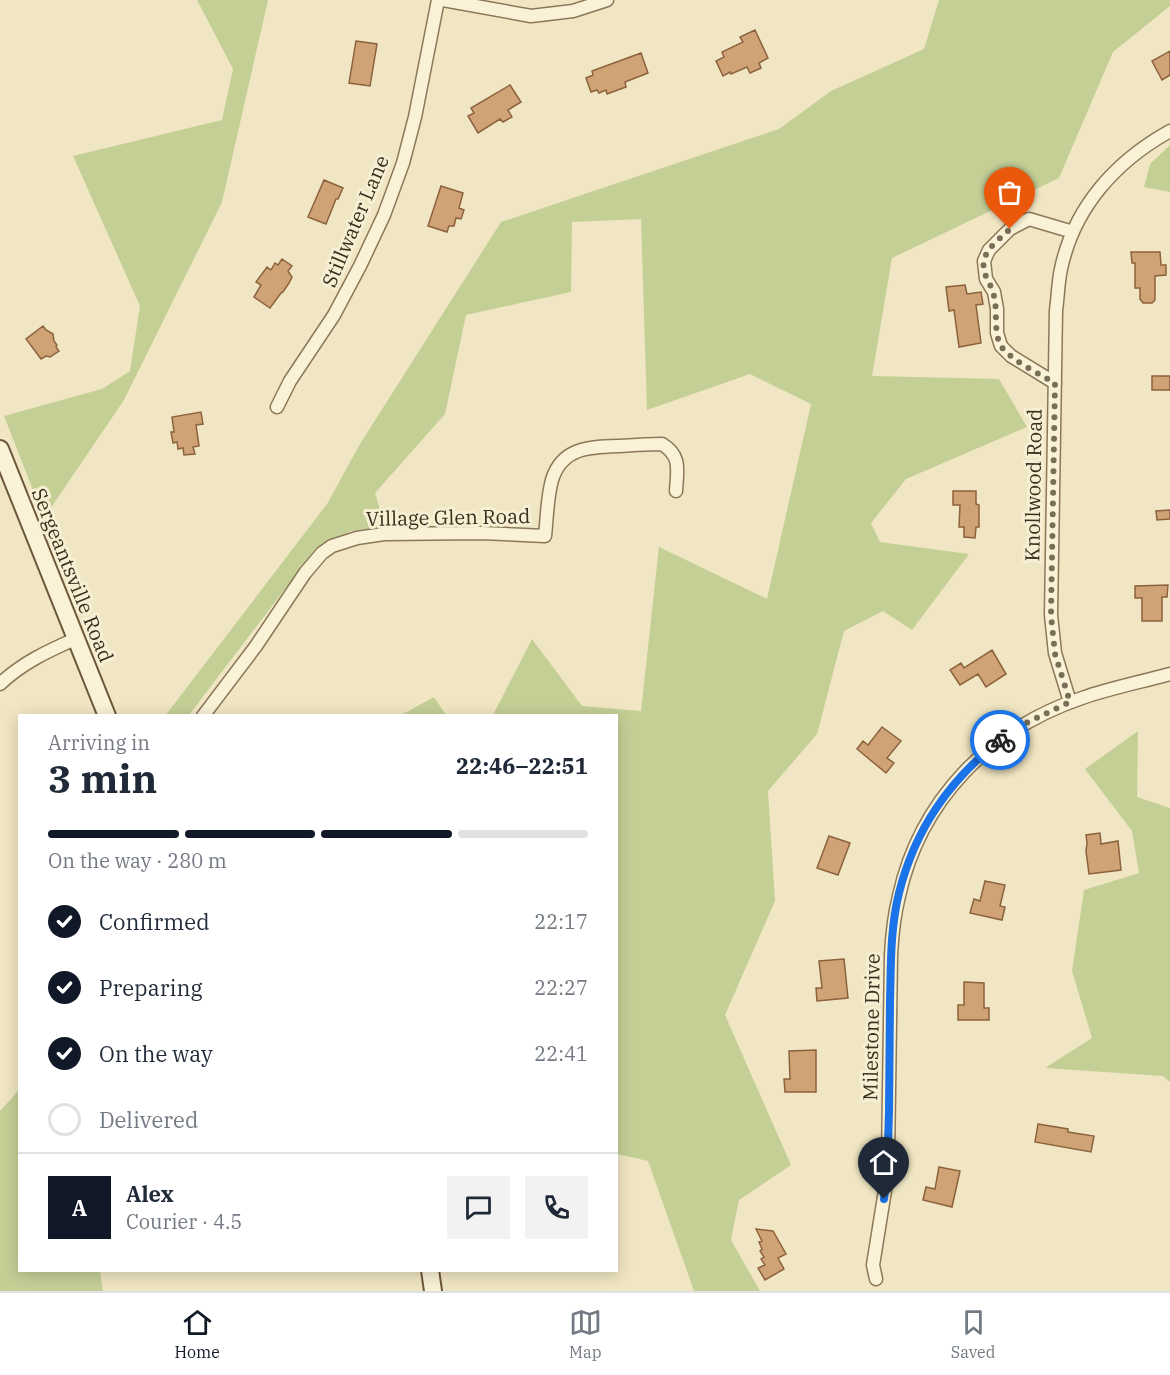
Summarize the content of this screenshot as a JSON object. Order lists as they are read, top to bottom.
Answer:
{
  "streets": {
    "main road": ["Sergeantsville Road"],
    "street": [
      "Stillwater Lane",
      "Knollwood Road",
      "Village Glen Road",
      "Milestone Drive"
    ]
  },
  "crossings": [
    ["Knollwood Road", "Milestone Drive"]
  ],
  "page": {
    "heading": ["3 min", "Arriving in", "22:46–22:51"],
    "panel": ["Alex", "Courier · 4.5"],
    "bar": "On the way · 280 m",
    "list": [
      ["Confirmed", "22:17"],
      ["Preparing", "22:27"],
      ["On the way", "22:41"],
      "Delivered"
    ],
    "round": "A",
    "tabs": ["Home", "Map", "Saved"]
  }
}
